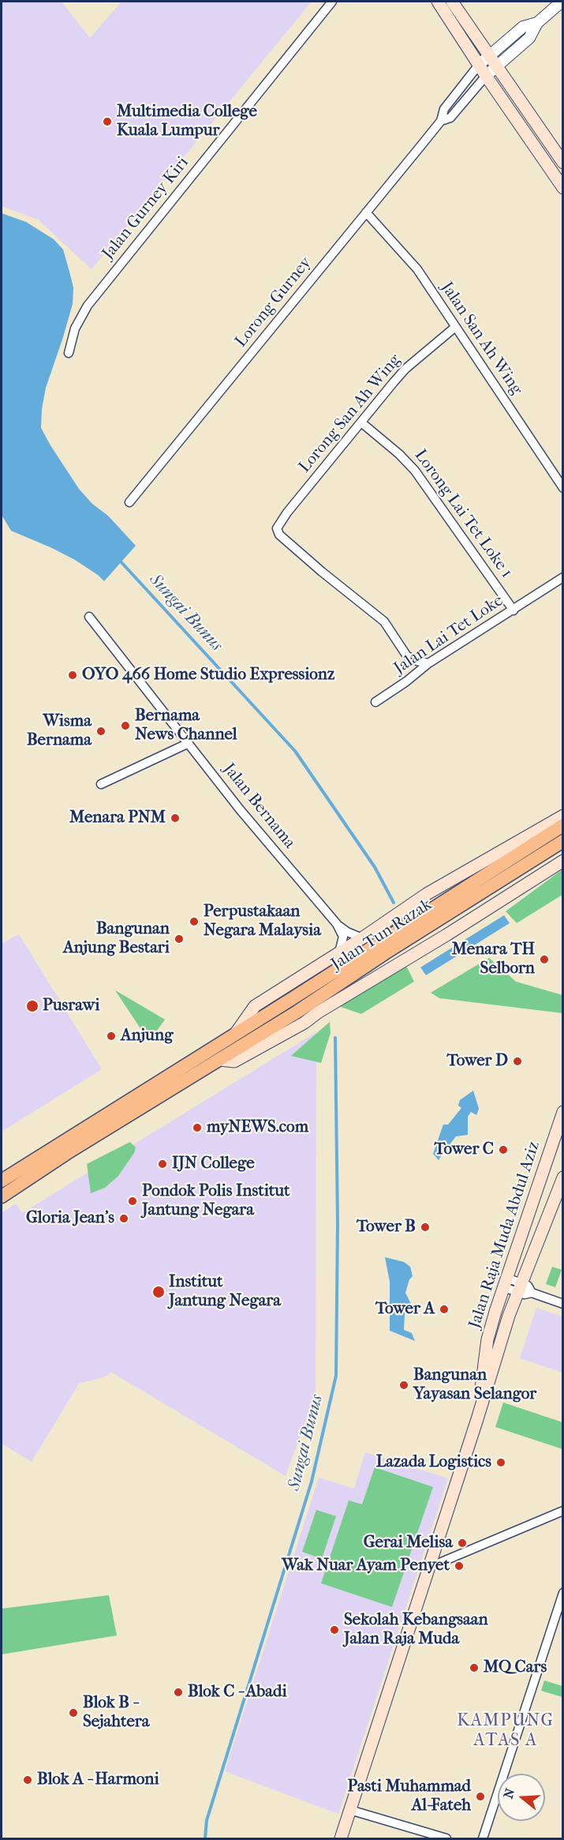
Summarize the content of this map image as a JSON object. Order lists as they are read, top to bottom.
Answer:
{
  "streets": {
    "main road": ["Jalan Tun Razak", "Jalan Raja Muda Abdul Aziz"],
    "street": [
      "Jalan Gurney Kiri",
      "Lorong Gurney",
      "Jalan San Ah Wing",
      "Lorong San Ah Wing",
      "Lorong Lai Tet Loke 1",
      "Jalan Lai Tet Loke",
      "Jalan Bernama"
    ]
  },
  "crossings": [
    ["Lorong Gurney", "Jalan San Ah Wing"],
    ["Jalan San Ah Wing", "Lorong San Ah Wing"],
    ["Lorong San Ah Wing", "Lorong Lai Tet Loke 1"],
    ["Lorong San Ah Wing", "Jalan Lai Tet Loke"],
    ["Lorong Lai Tet Loke 1", "Jalan Lai Tet Loke"],
    ["Jalan Bernama", "Jalan Tun Razak"]
  ],
  "districts": ["KAMPUNG ATAS A"],
  "water": ["Sungai Bunus"],
  "places": [
    "Multimedia College Kuala Lumpur",
    "OYO 466 Home Studio Expressionz",
    "Bernama News Channel",
    "Wisma Bernama",
    "Menara PNM",
    "Perpustakaan Negara Malaysia",
    "Bangunan Anjung Bestari",
    "Menara TH Selborn",
    "Pusrawi",
    "Anjung",
    "Tower D",
    "myNEWS.com",
    "Tower C",
    "IJN College",
    "Pondok Polis Institut Jantung Negara",
    "Gloria Jean's",
    "Tower B",
    "Institut Jantung Negara",
    "Tower A",
    "Bangunan Yayasan Selangor",
    "Lazada Logistics",
    "Gerai Melisa",
    "Wak Nuar Ayam Penyet",
    "Sekolah Kebangsaan Jalan Raja Muda",
    "MQ Cars",
    "Blok C - Abadi",
    "Blok B - Sejahtera",
    "Blok A - Harmoni",
    "Pasti Muhammad Al-Fateh"
  ],
  "north": "left"
}
